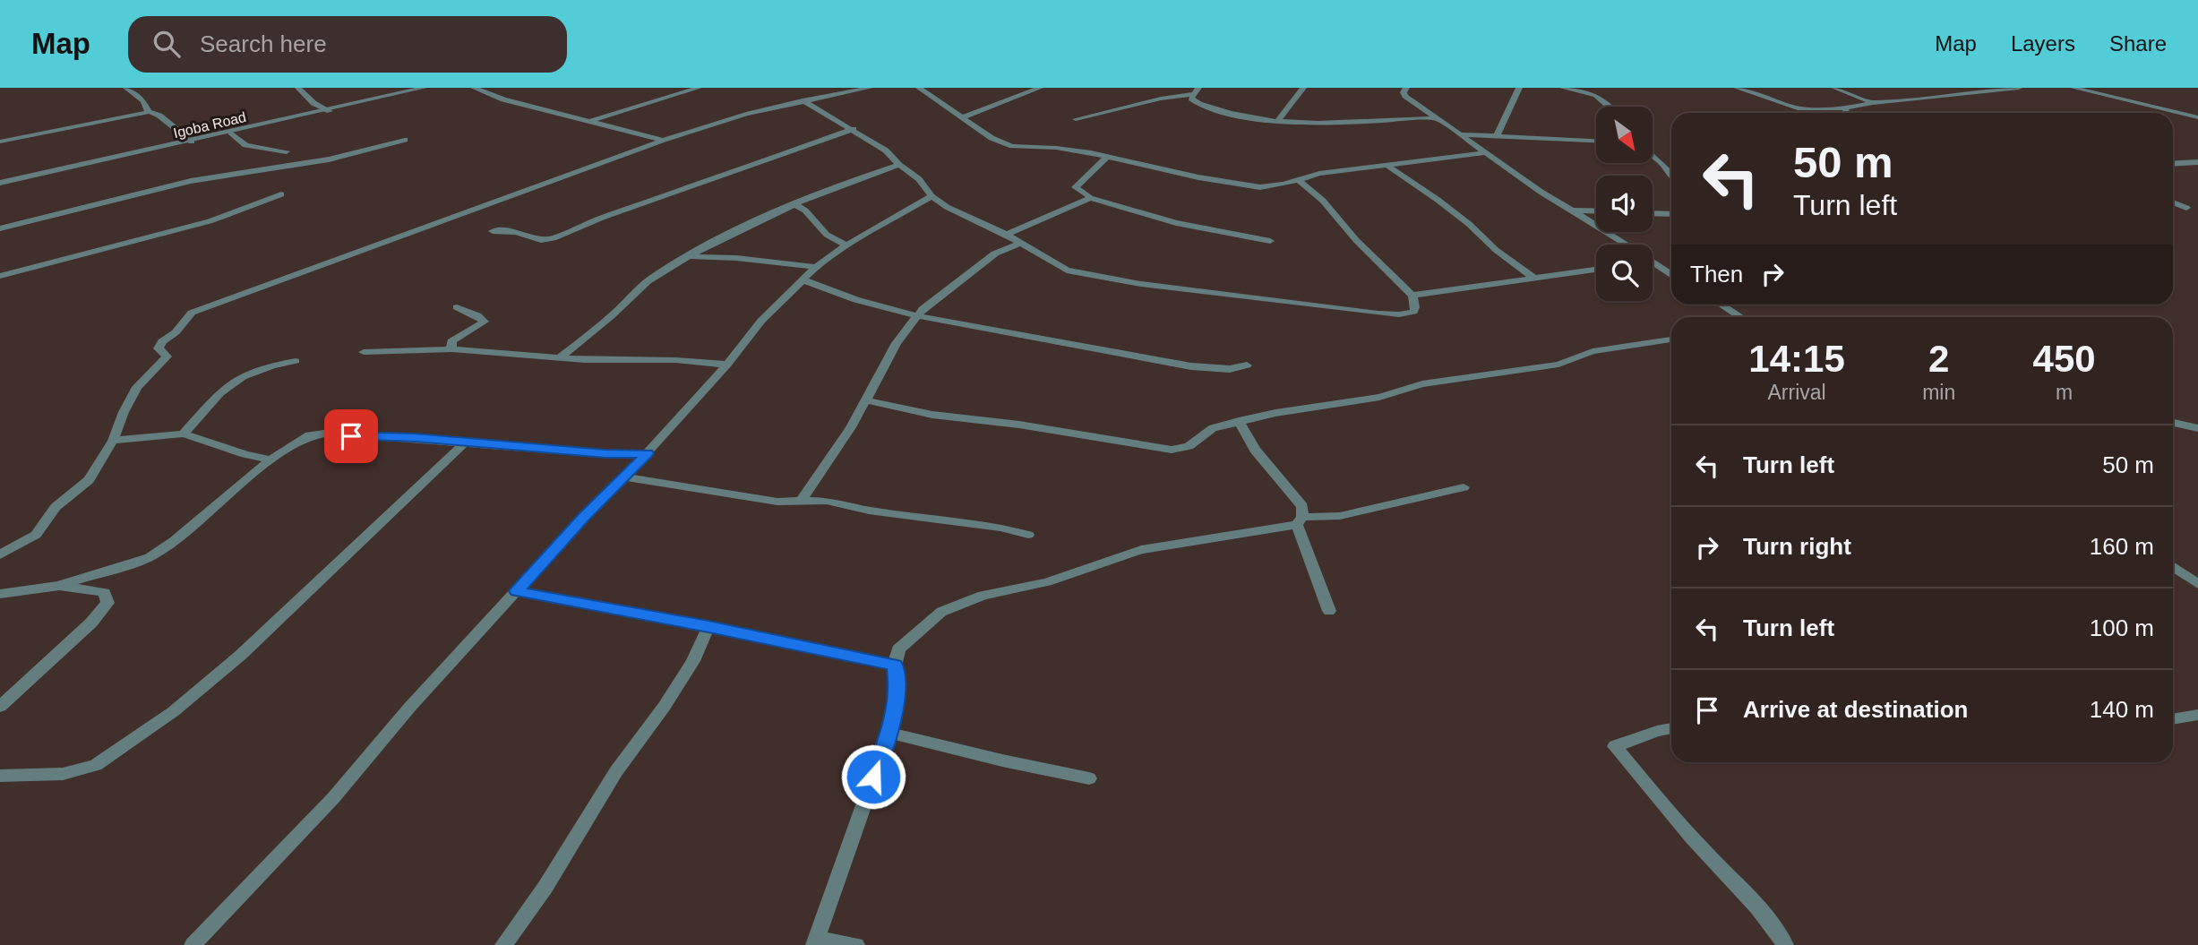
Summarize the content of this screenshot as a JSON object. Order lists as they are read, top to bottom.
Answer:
{
  "streets": {
    "street": ["Igoba Road"]
  },
  "north": "bottom right",
  "page": {
    "header": "Map",
    "search": "Search here",
    "nav": ["Map", "Layers", "Share"],
    "turn": ["50 m", "Turn left"],
    "then": "Then",
    "eta": [
      "14:15",
      "Arrival",
      "2",
      "min",
      "450",
      "m"
    ],
    "list": [
      {
        "name": "Turn left",
        "value": "50 m"
      },
      {
        "name": "Turn right",
        "value": "160 m"
      },
      {
        "name": "Turn left",
        "value": "100 m"
      },
      {
        "name": "Arrive at destination",
        "value": "140 m"
      }
    ]
  }
}
